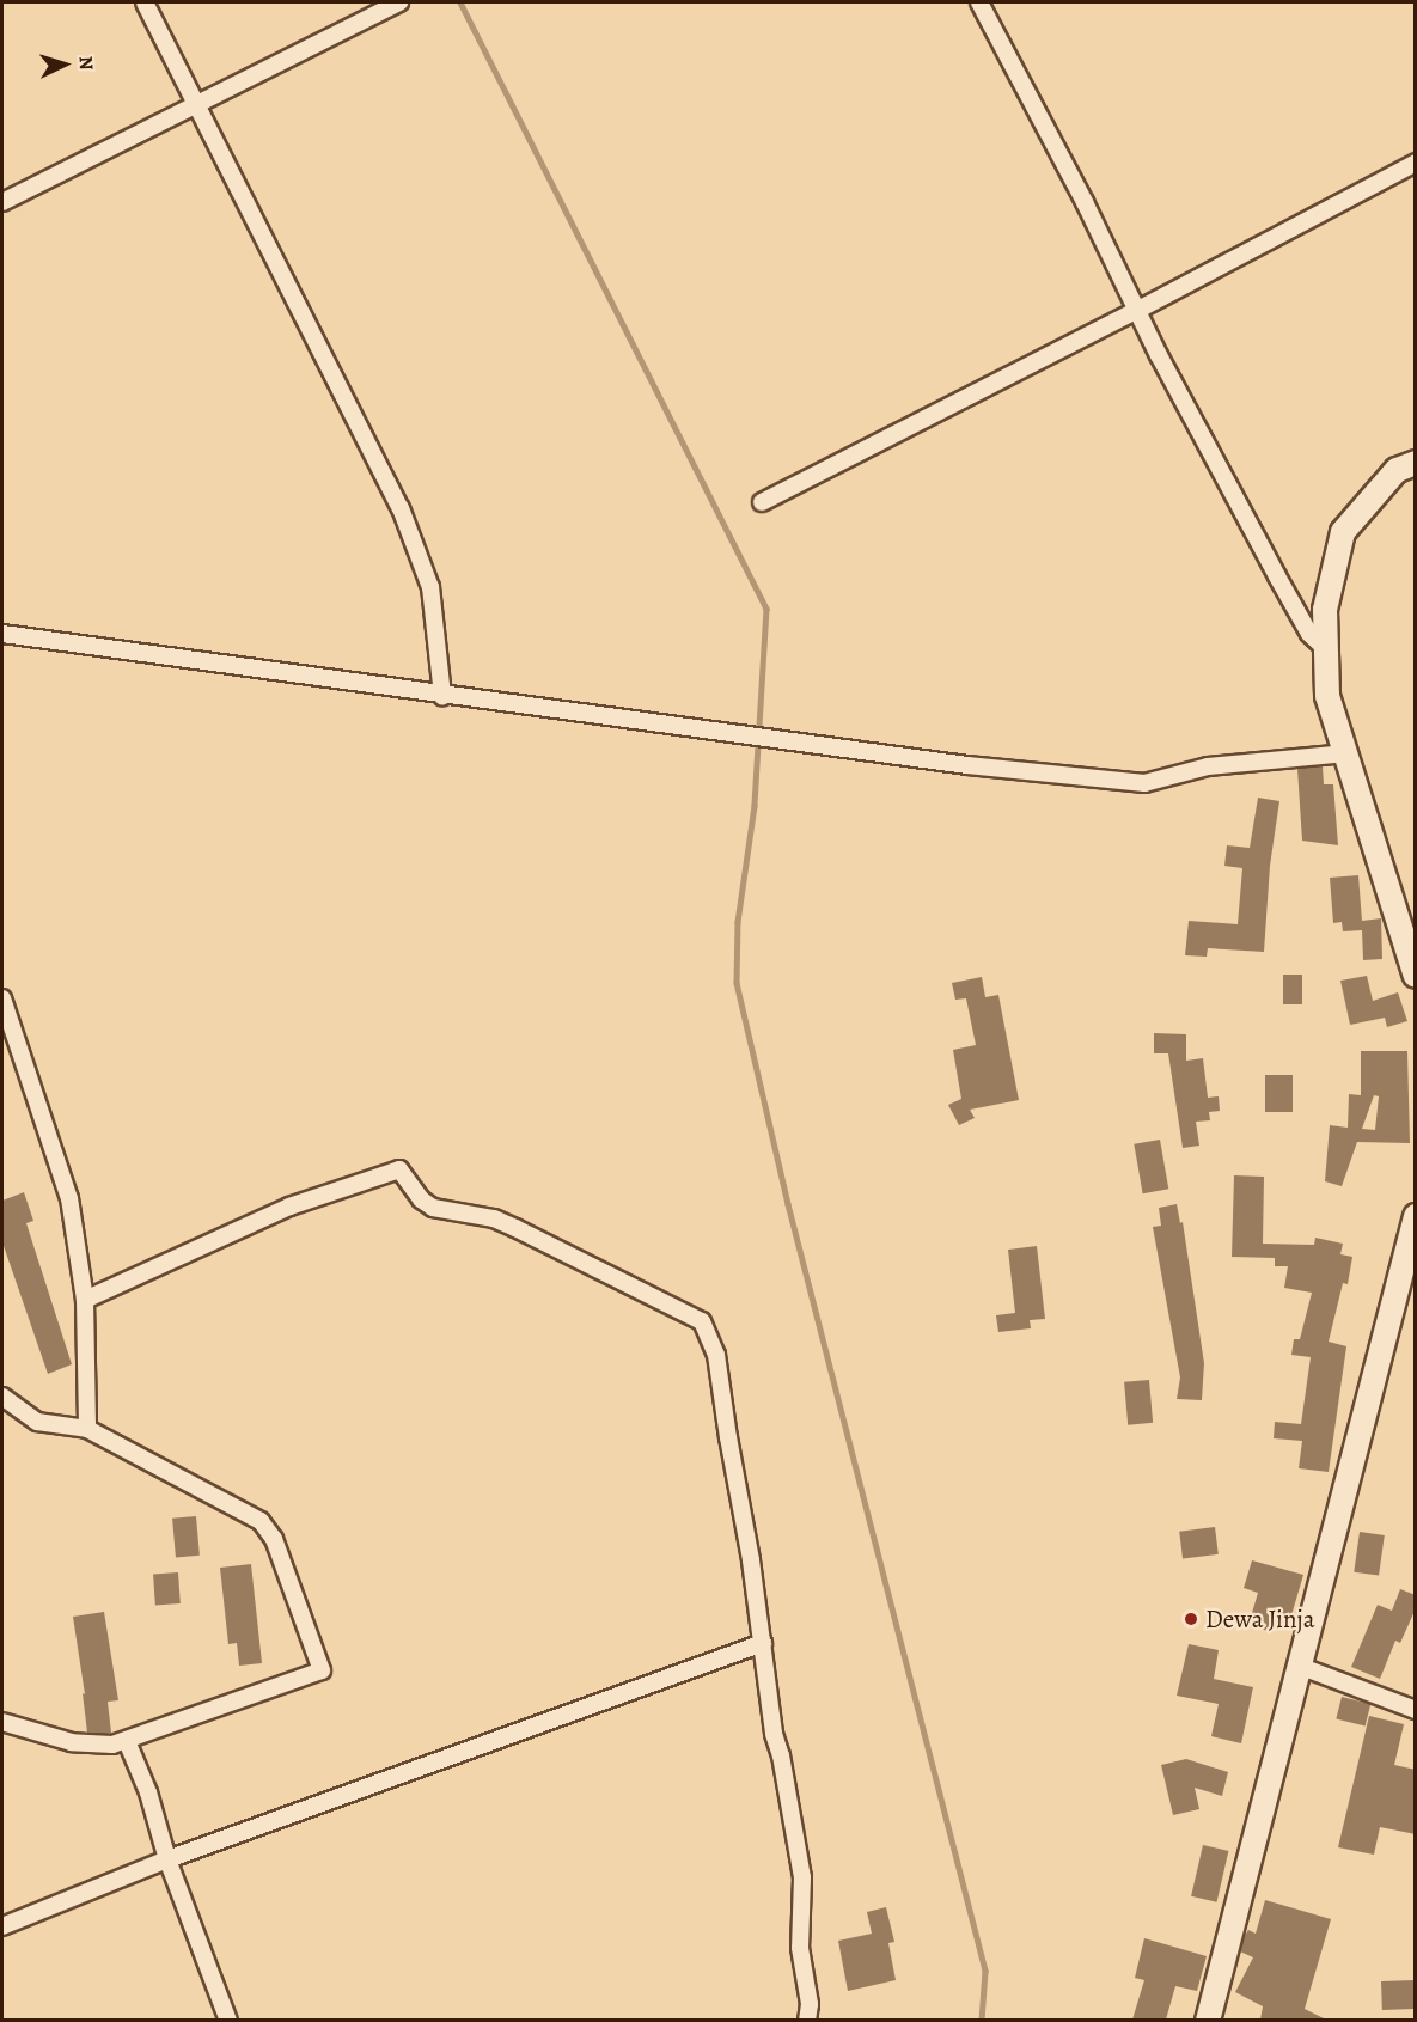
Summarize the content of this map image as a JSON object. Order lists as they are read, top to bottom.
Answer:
{
  "places": ["Dewa Jinja"],
  "north": "right"
}
